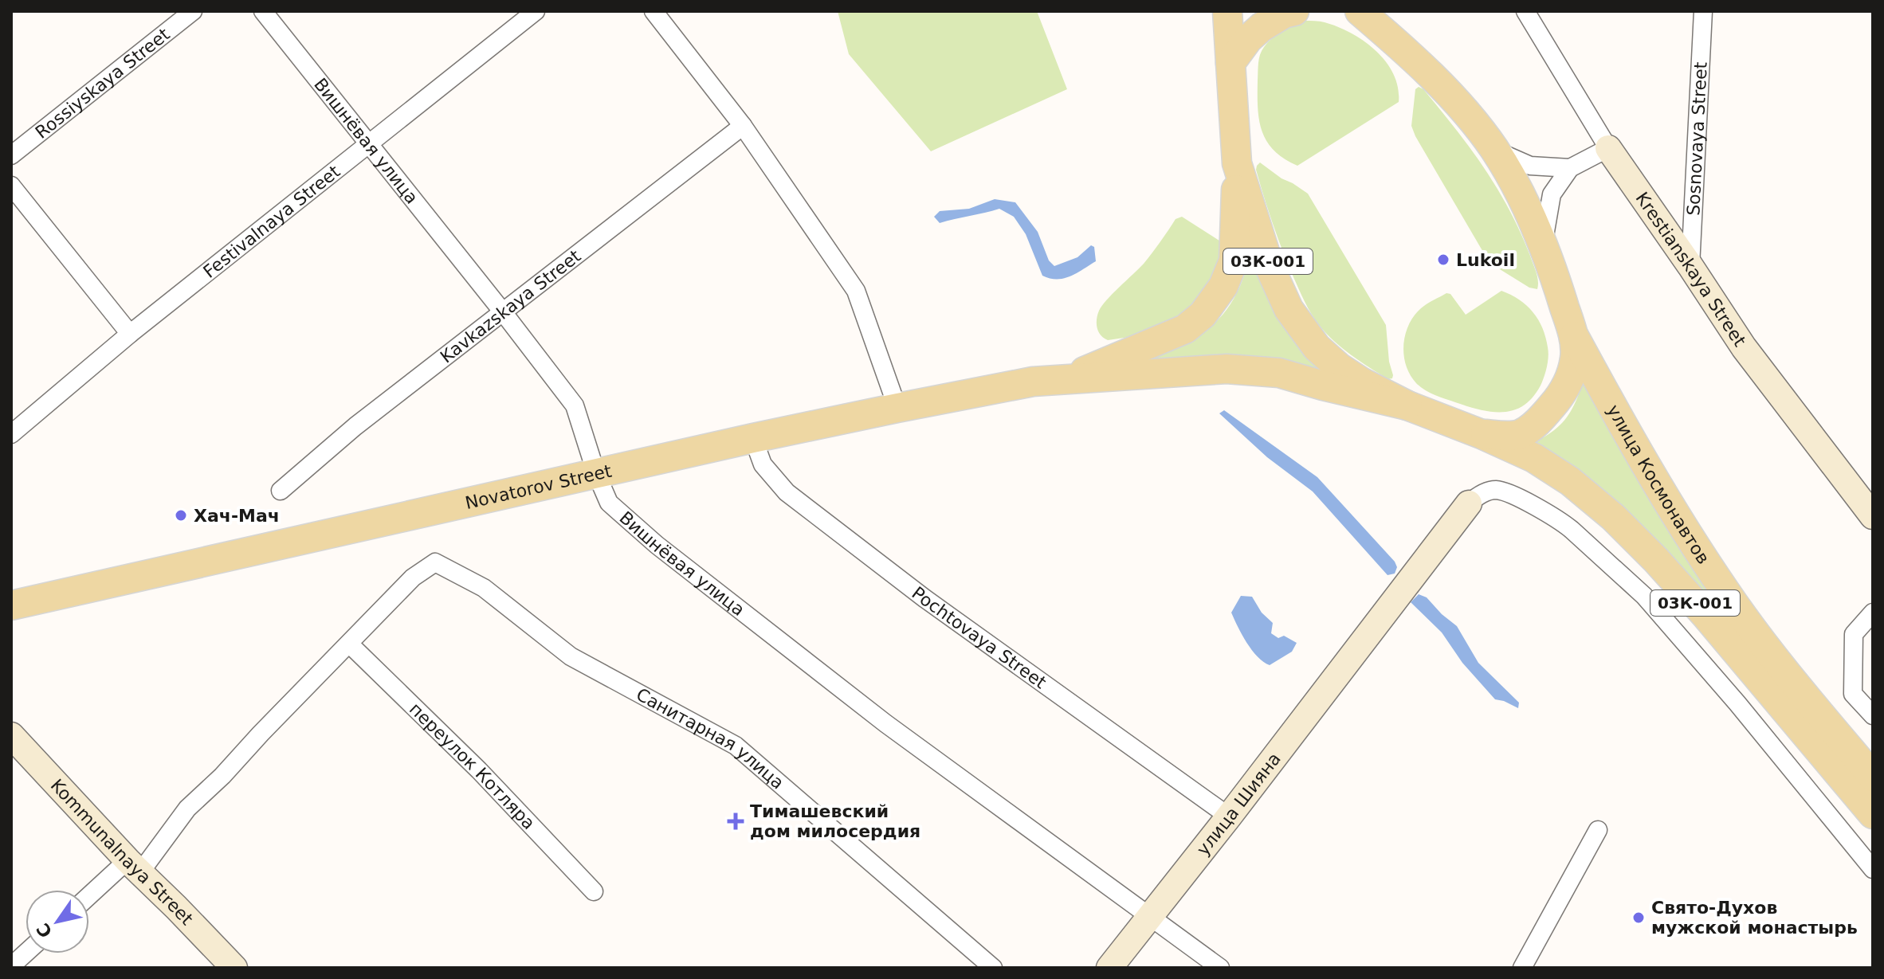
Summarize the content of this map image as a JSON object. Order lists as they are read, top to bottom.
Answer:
{
  "streets": {
    "main road": [
      "03К-001",
      "Krestianskaya Street",
      "улица Космонавтов",
      "Novatorov Street",
      "улица Шияна",
      "Kommunalnaya Street"
    ],
    "street": [
      "Rossiyskaya Street",
      "Sosnovaya Street",
      "Вишнёвая улица",
      "Festivalnaya Street",
      "Kavkazskaya Street",
      "Pochtovaya Street",
      "Санитарная улица",
      "переулок Котляра"
    ]
  },
  "crossings": [
    ["Sosnovaya Street", "Krestianskaya Street"],
    ["Вишнёвая улица", "Festivalnaya Street"],
    ["Вишнёвая улица", "Kavkazskaya Street"],
    ["Вишнёвая улица", "Novatorov Street"],
    ["Вишнёвая улица", "улица Шияна"],
    ["03К-001", "улица Космонавтов"],
    ["03К-001", "Novatorov Street"],
    ["Novatorov Street", "Pochtovaya Street"],
    ["Pochtovaya Street", "улица Шияна"],
    ["Санитарная улица", "переулок Котляра"]
  ],
  "places": {
    "other": ["Lukoil", "Хач-Мач", "Свято-Духов мужской монастырь"],
    "health": ["Тимашевский дом милосердия"]
  },
  "north": "bottom left"
}
